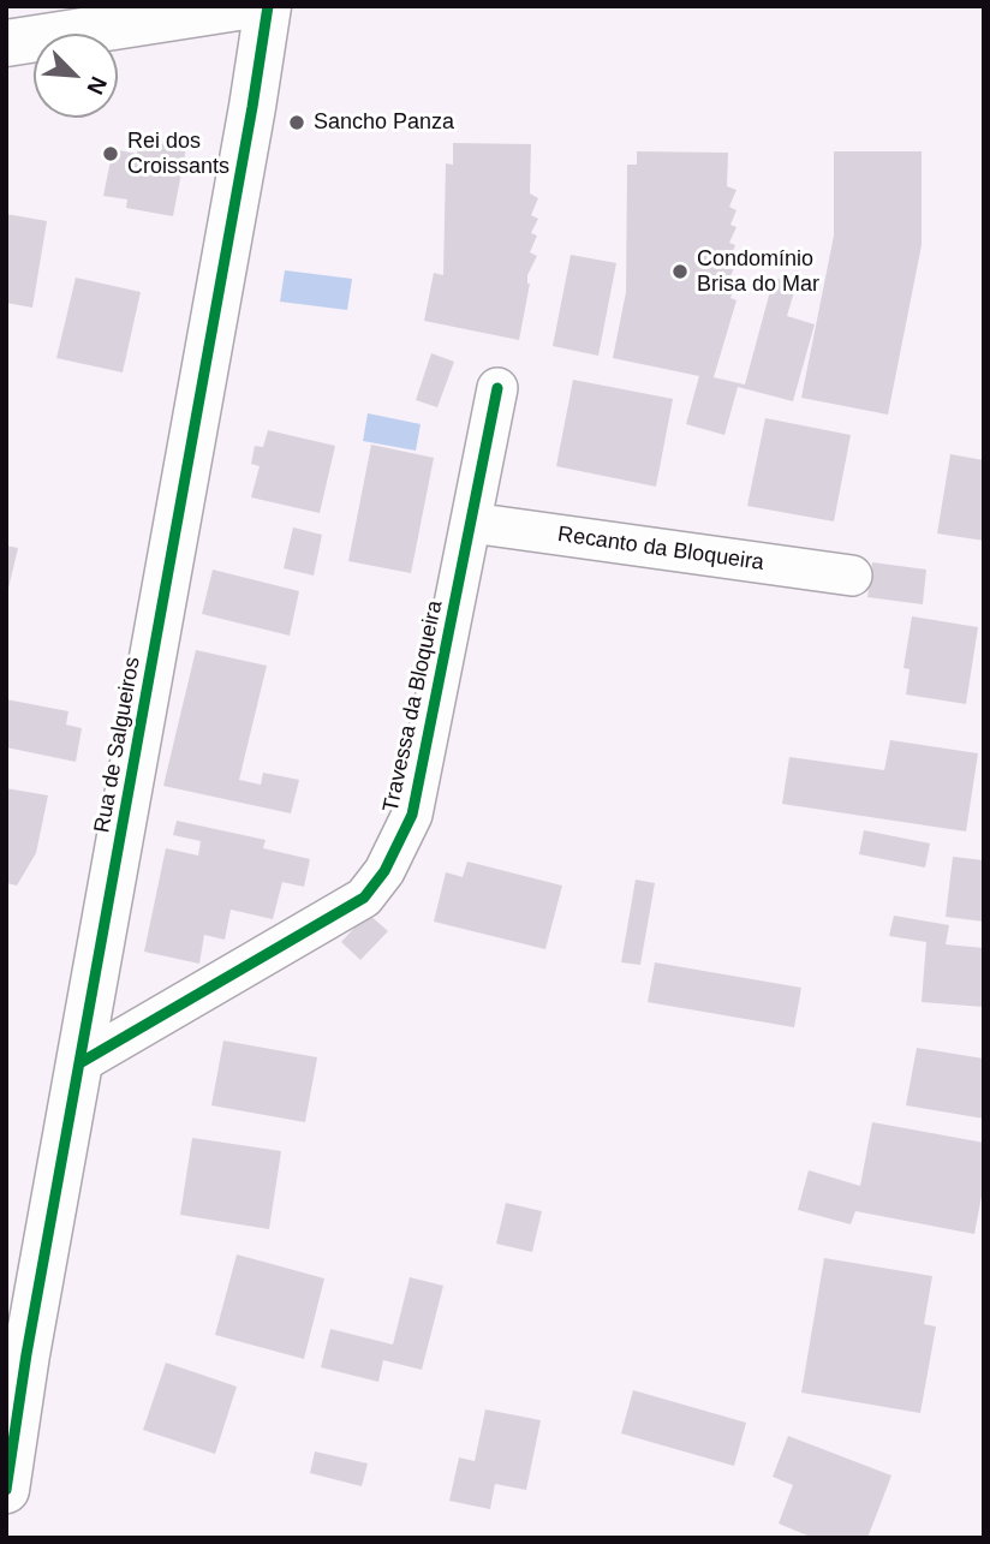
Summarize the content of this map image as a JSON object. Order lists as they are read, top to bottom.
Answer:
{
  "streets": {
    "street": ["Recanto da Bloqueira", "Travessa da Bloqueira", "Rua de Salgueiros"]
  },
  "crossings": [
    ["Recanto da Bloqueira", "Travessa da Bloqueira"],
    ["Travessa da Bloqueira", "Rua de Salgueiros"]
  ],
  "places": ["Sancho Panza", "Rei dos Croissants", "Condomínio Brisa do Mar"],
  "north": "bottom right"
}
